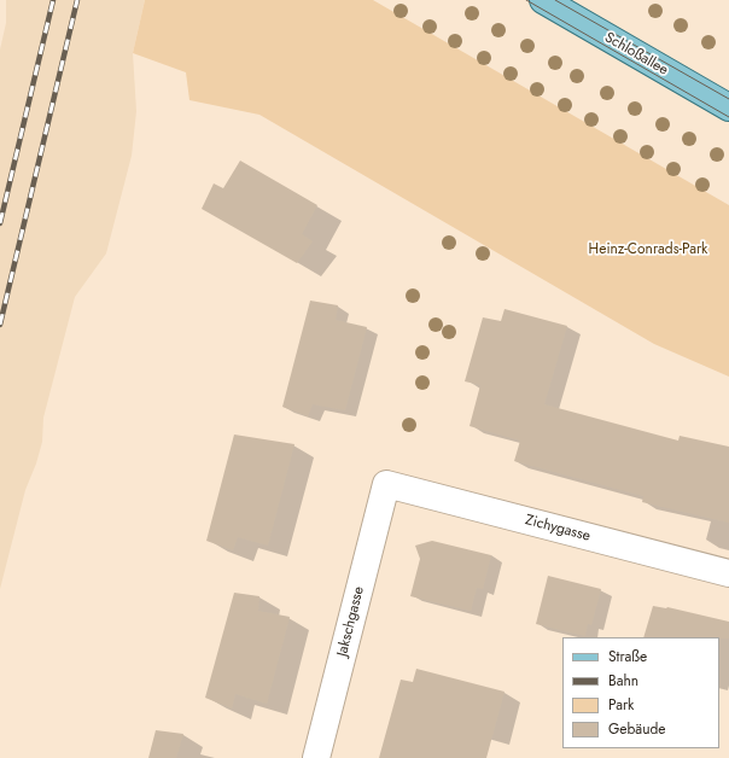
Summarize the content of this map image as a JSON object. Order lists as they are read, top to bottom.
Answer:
{
  "streets": {
    "main road": ["Schloßallee"],
    "street": ["Zichygasse", "Jakschgasse"]
  },
  "crossings": [
    ["Zichygasse", "Jakschgasse"]
  ],
  "parks": ["Heinz-Conrads-Park"],
  "legend": [
    "Straße",
    "Bahn",
    "Park",
    "Gebäude"
  ]
}
